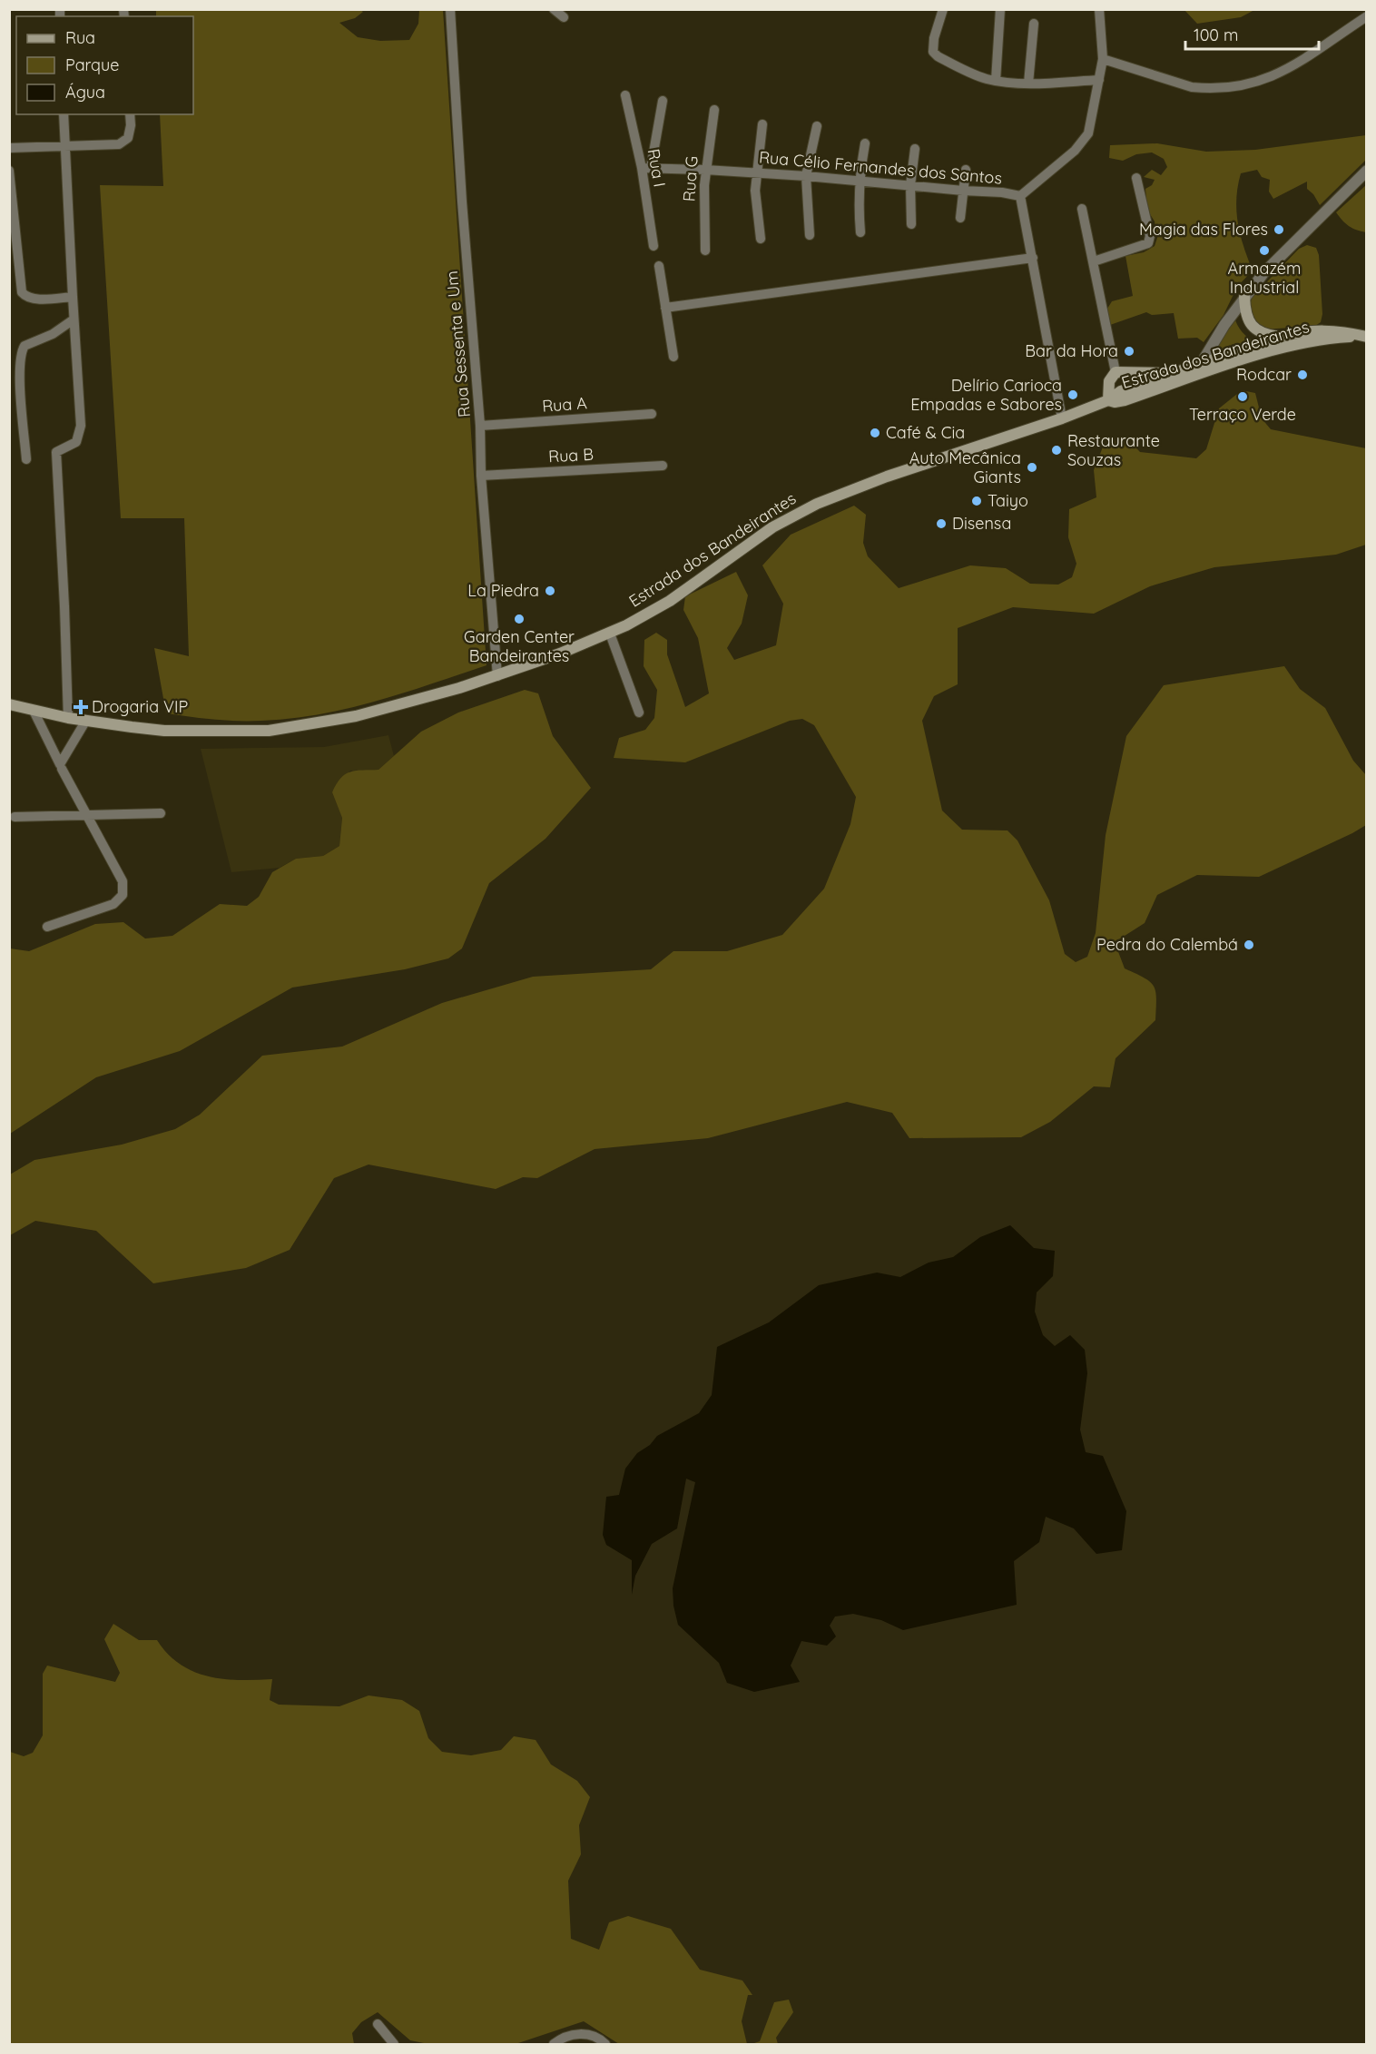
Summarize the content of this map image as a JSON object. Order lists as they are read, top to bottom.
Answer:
{
  "streets": {
    "main road": ["Estrada dos Bandeirantes"],
    "street": [
      "Rua I",
      "Rua Célio Fernandes dos Santos",
      "Rua G",
      "Rua Sessenta e Um",
      "Rua A",
      "Rua B"
    ]
  },
  "crossings": [
    ["Rua I", "Rua Célio Fernandes dos Santos"],
    ["Rua Célio Fernandes dos Santos", "Rua G"],
    ["Rua Célio Fernandes dos Santos", "Estrada dos Bandeirantes"],
    ["Rua Sessenta e Um", "Estrada dos Bandeirantes"],
    ["Rua Sessenta e Um", "Rua A"],
    ["Rua Sessenta e Um", "Rua B"]
  ],
  "places": {
    "other": [
      "Magia das Flores",
      "Armazém Industrial",
      "Bar da Hora",
      "Rodcar",
      "Delírio Carioca Empadas e Sabores",
      "Terraço Verde",
      "Café & Cia",
      "Restaurante Souzas",
      "Auto Mecânica Giants",
      "Taiyo",
      "Disensa",
      "La Piedra",
      "Garden Center Bandeirantes",
      "Pedra do Calembá"
    ],
    "health": ["Drogaria VIP"]
  },
  "legend": ["Rua", "Parque", "Água"],
  "scale_bar": "100 m"
}
